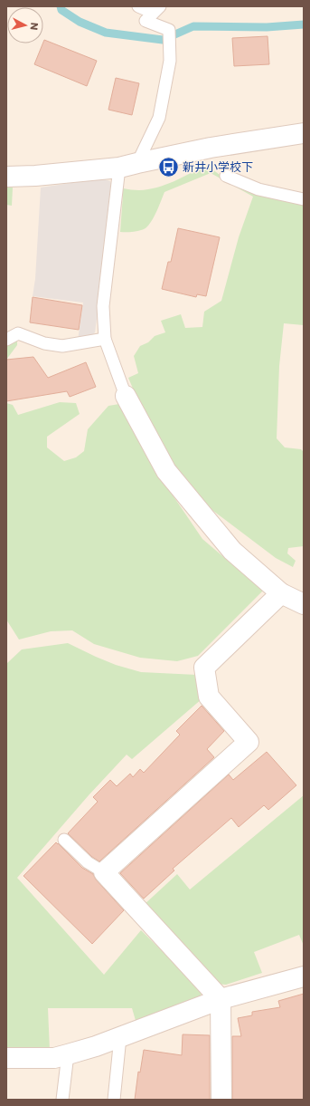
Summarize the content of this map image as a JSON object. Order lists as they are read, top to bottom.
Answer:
{
  "places": {
    "bus stop": ["新井小学校下"]
  },
  "north": "right"
}
